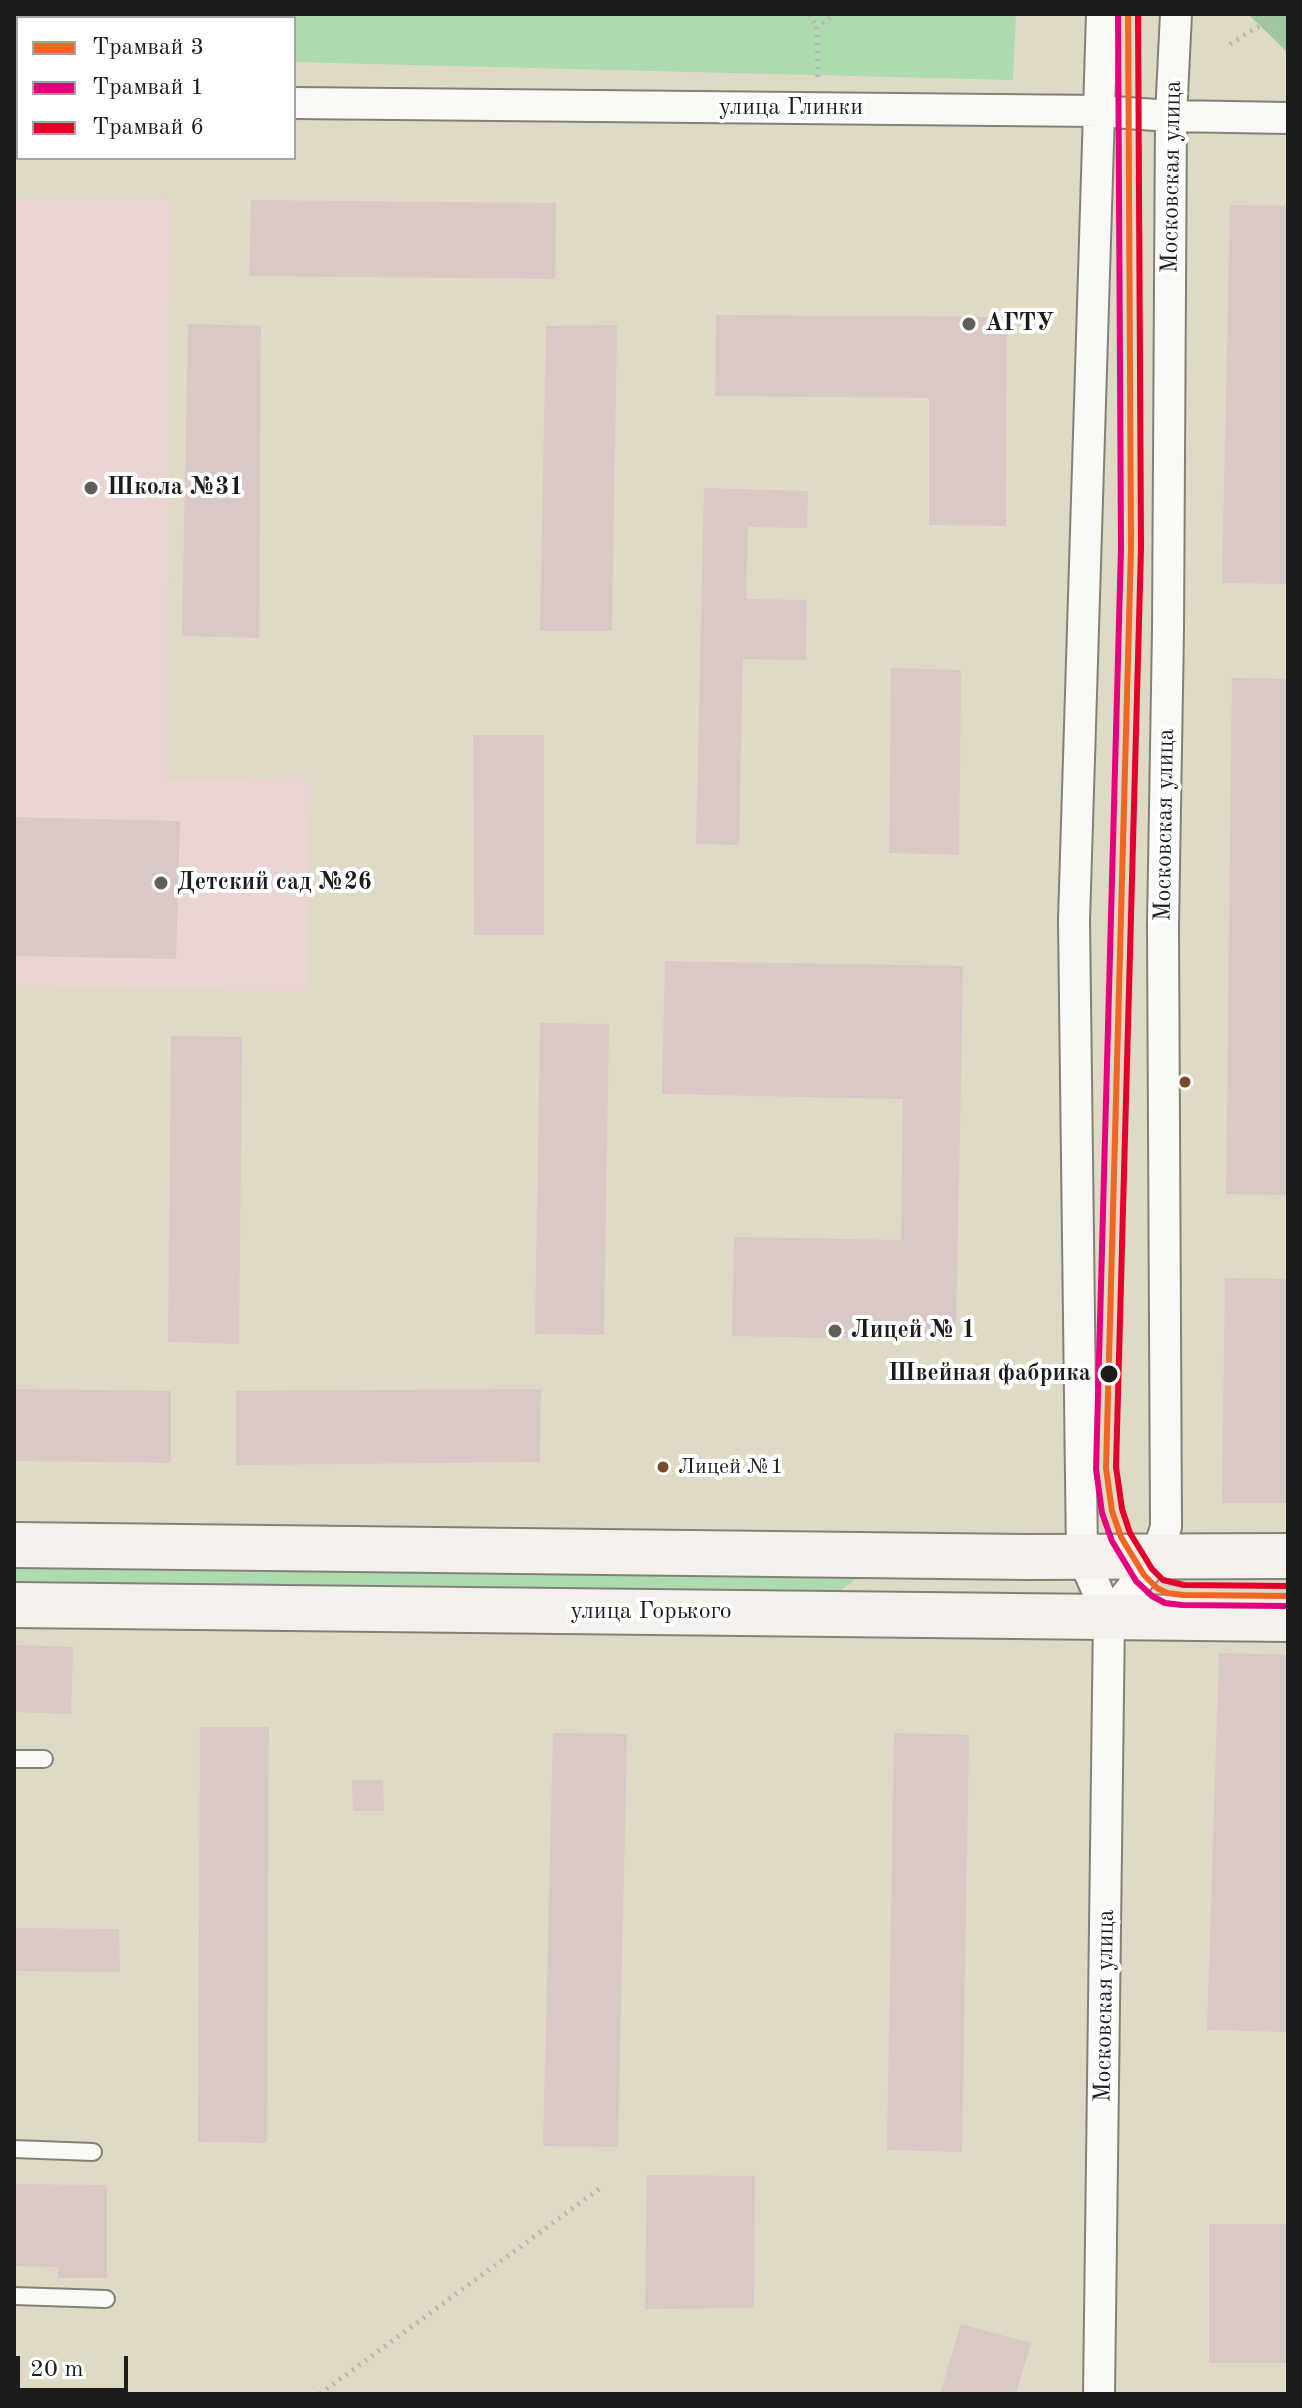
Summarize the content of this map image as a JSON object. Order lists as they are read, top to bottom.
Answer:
{
  "streets": {
    "main road": ["улица Горького"],
    "street": ["улица Глинки", "Московская улица"]
  },
  "crossings": [
    ["улица Глинки", "Московская улица"],
    ["Московская улица", "улица Горького"]
  ],
  "places": [
    "АГТУ",
    "Школа №31",
    "Детский сад №26",
    "Лицей № 1",
    "Швейная фабрика",
    "Лицей №1"
  ],
  "lines": ["tram line 3", "tram line 1", "tram line 6"],
  "legend": ["Трамвай 3", "Трамвай 1", "Трамвай 6"],
  "scale_bar": "20 m"
}
